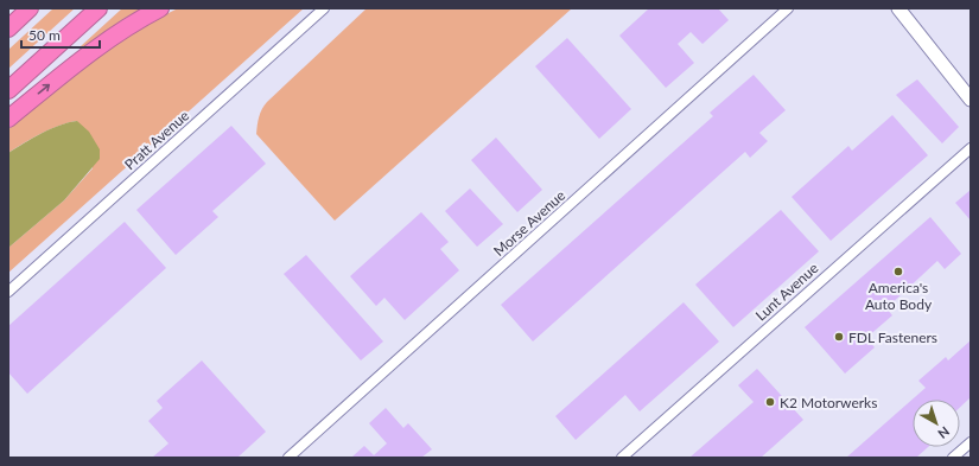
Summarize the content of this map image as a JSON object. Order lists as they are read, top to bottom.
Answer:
{
  "streets": {
    "street": ["Pratt Avenue", "Morse Avenue", "Lunt Avenue"]
  },
  "places": ["America's Auto Body", "FDL Fasteners", "K2 Motorwerks"],
  "scale_bar": "50 m",
  "north": "bottom right"
}
